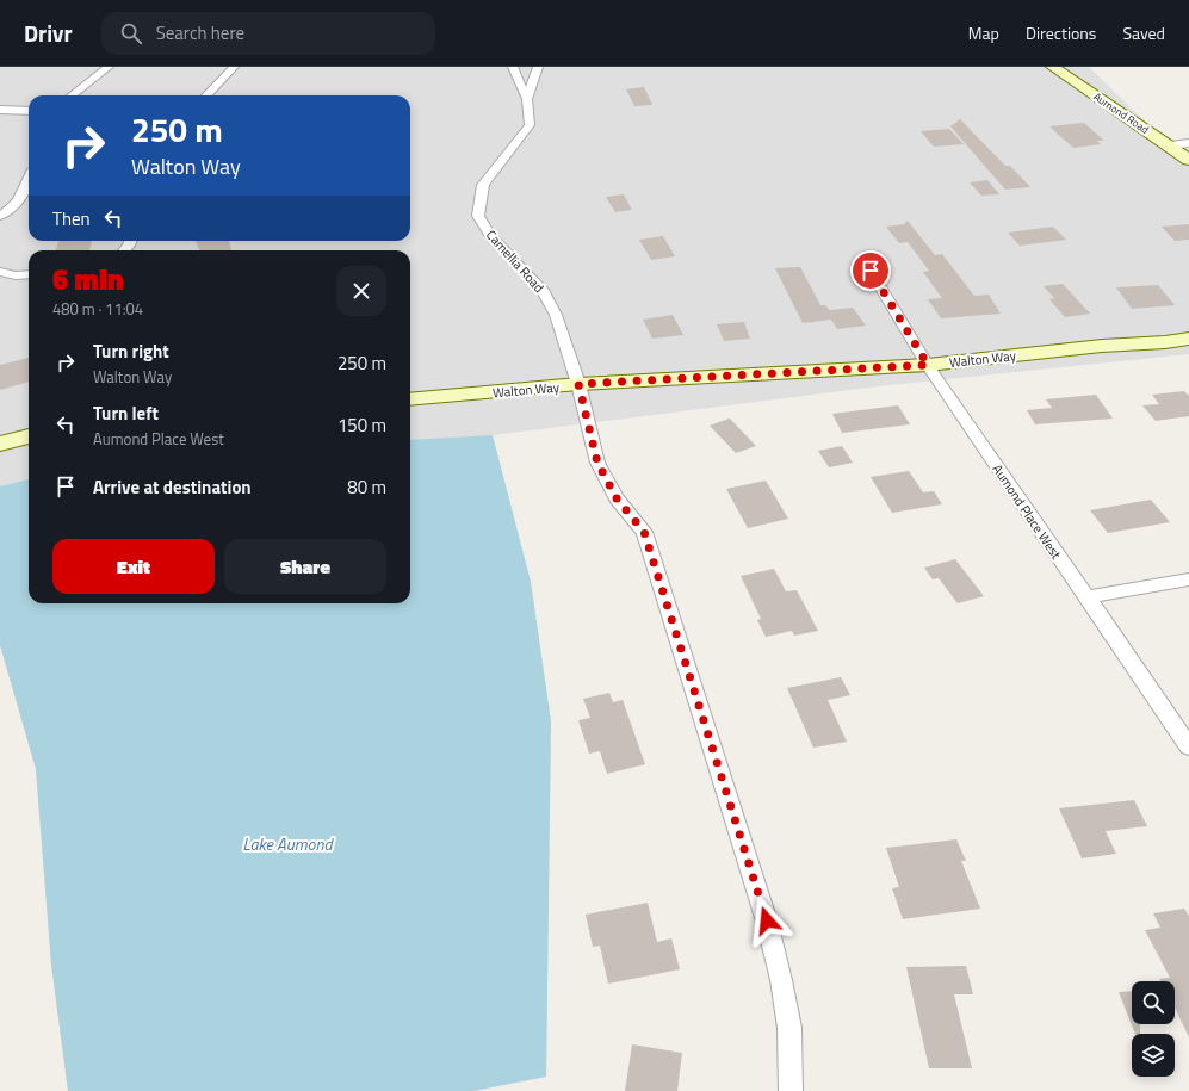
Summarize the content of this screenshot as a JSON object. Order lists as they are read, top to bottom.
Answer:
{
  "streets": {
    "main road": ["Aumond Road", "Walton Way"],
    "street": ["Camellia Road", "Aumond Place West"]
  },
  "crossings": [
    ["Camellia Road", "Walton Way"],
    ["Walton Way", "Aumond Place West"]
  ],
  "water": ["Lake Aumond"],
  "page": {
    "header": "Drivr",
    "search": "Search here",
    "nav": ["Map", "Directions", "Saved"],
    "turn": ["250 m", "Walton Way"],
    "then": "Then",
    "heading": ["6 min", "480 m · 11:04"],
    "list": [
      {
        "name": "Turn right",
        "note": "Walton Way",
        "value": "250 m"
      },
      {
        "name": "Turn left",
        "note": "Aumond Place West",
        "value": "150 m"
      },
      {
        "name": "Arrive at destination",
        "value": "80 m"
      }
    ],
    "buttons": ["Exit", "Share"]
  }
}
